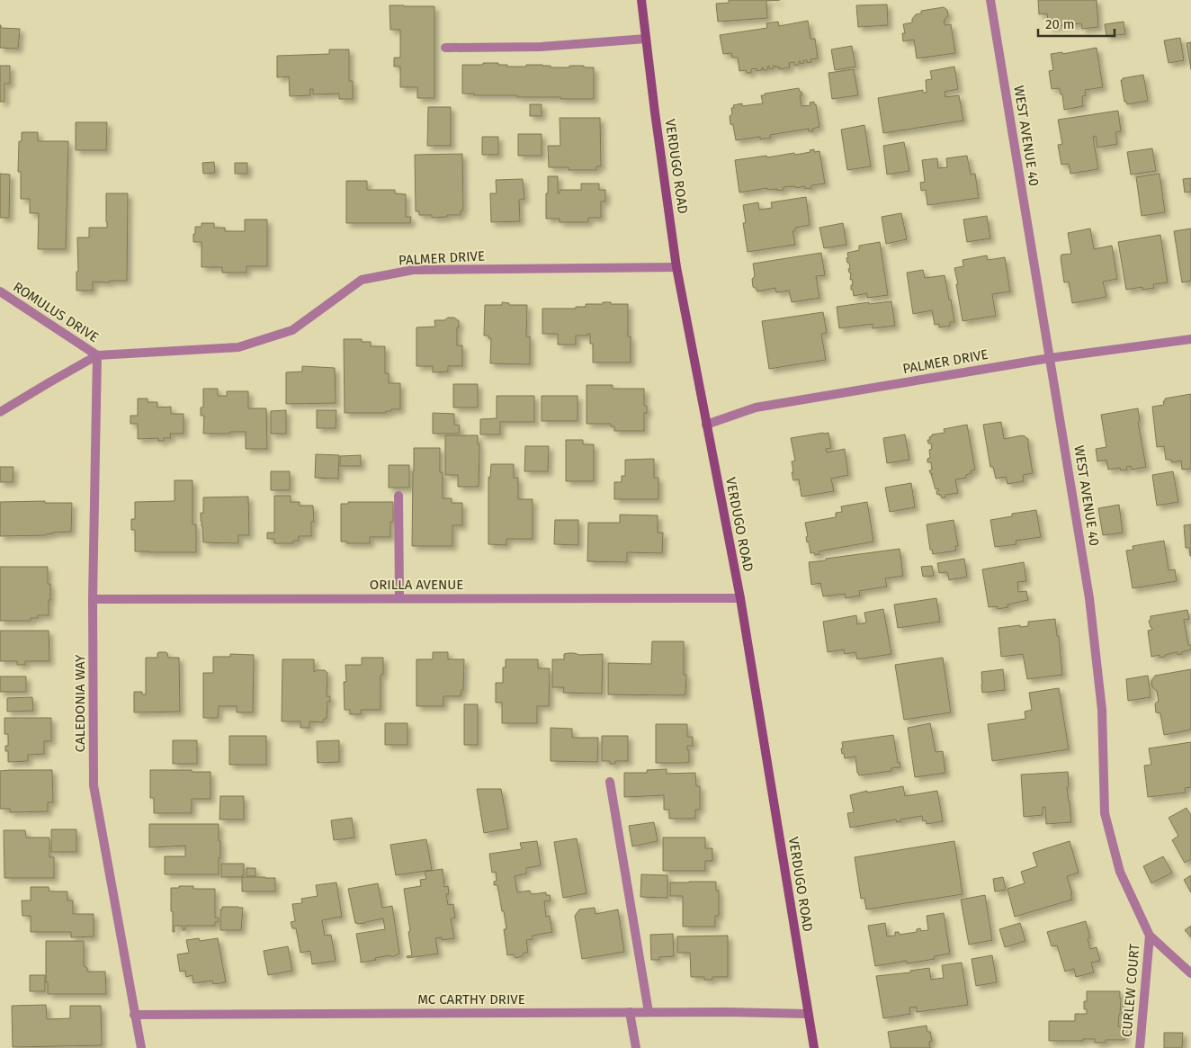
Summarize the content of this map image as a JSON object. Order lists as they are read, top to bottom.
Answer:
{
  "streets": {
    "main road": ["VERDUGO ROAD"],
    "street": [
      "WEST AVENUE 40",
      "PALMER DRIVE",
      "ROMULUS DRIVE",
      "ORILLA AVENUE",
      "CALEDONIA WAY",
      "CURLEW COURT",
      "MC CARTHY DRIVE"
    ]
  },
  "crossings": [
    ["WEST AVENUE 40", "PALMER DRIVE"],
    ["WEST AVENUE 40", "CURLEW COURT"],
    ["VERDUGO ROAD", "PALMER DRIVE"],
    ["VERDUGO ROAD", "ORILLA AVENUE"],
    ["VERDUGO ROAD", "MC CARTHY DRIVE"],
    ["PALMER DRIVE", "ROMULUS DRIVE"],
    ["PALMER DRIVE", "CALEDONIA WAY"],
    ["ROMULUS DRIVE", "CALEDONIA WAY"],
    ["ORILLA AVENUE", "CALEDONIA WAY"],
    ["CALEDONIA WAY", "MC CARTHY DRIVE"]
  ],
  "scale_bar": "20 m"
}
